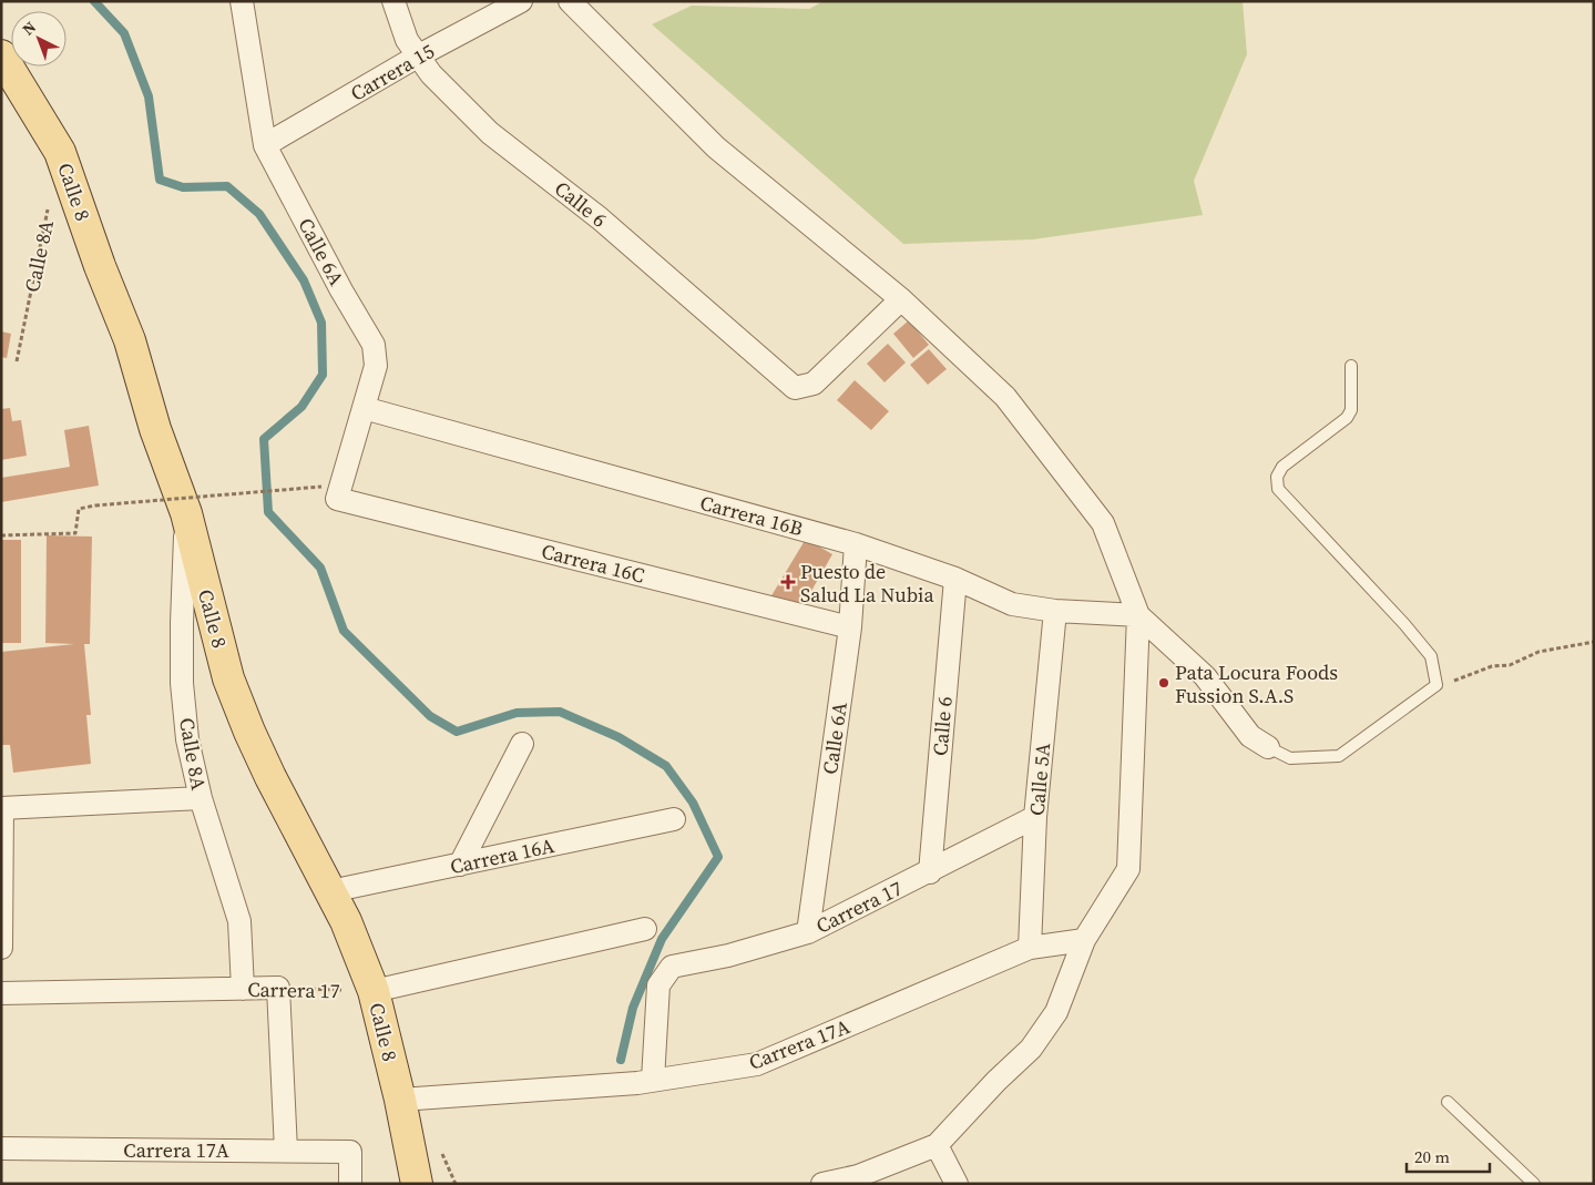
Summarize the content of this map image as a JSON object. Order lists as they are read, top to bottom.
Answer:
{
  "streets": {
    "main road": ["Calle 8"],
    "street": [
      "Carrera 15",
      "Calle 6",
      "Calle 6A",
      "Calle 8A",
      "Carrera 16B",
      "Carrera 16C",
      "Calle 5A",
      "Carrera 16A",
      "Carrera 17",
      "Carrera 17A"
    ]
  },
  "crossings": [
    ["Carrera 15", "Calle 6"],
    ["Carrera 15", "Calle 6A"],
    ["Calle 8", "Calle 8A"],
    ["Calle 8", "Carrera 16A"],
    ["Calle 8", "Carrera 17"],
    ["Calle 8", "Carrera 17A"],
    ["Calle 6", "Carrera 16B"],
    ["Calle 6", "Carrera 17"],
    ["Calle 6A", "Carrera 16B"],
    ["Calle 6A", "Carrera 16C"],
    ["Calle 6A", "Carrera 17"],
    ["Calle 8A", "Carrera 17"],
    ["Carrera 16B", "Calle 5A"],
    ["Calle 5A", "Carrera 17"],
    ["Calle 5A", "Carrera 17A"],
    ["Carrera 17", "Carrera 17A"]
  ],
  "places": {
    "health": ["Puesto de Salud La Nubia"],
    "other": ["Pata Locura Foods Fussion S.A.S"]
  },
  "scale_bar": "20 m",
  "north": "top left"
}
